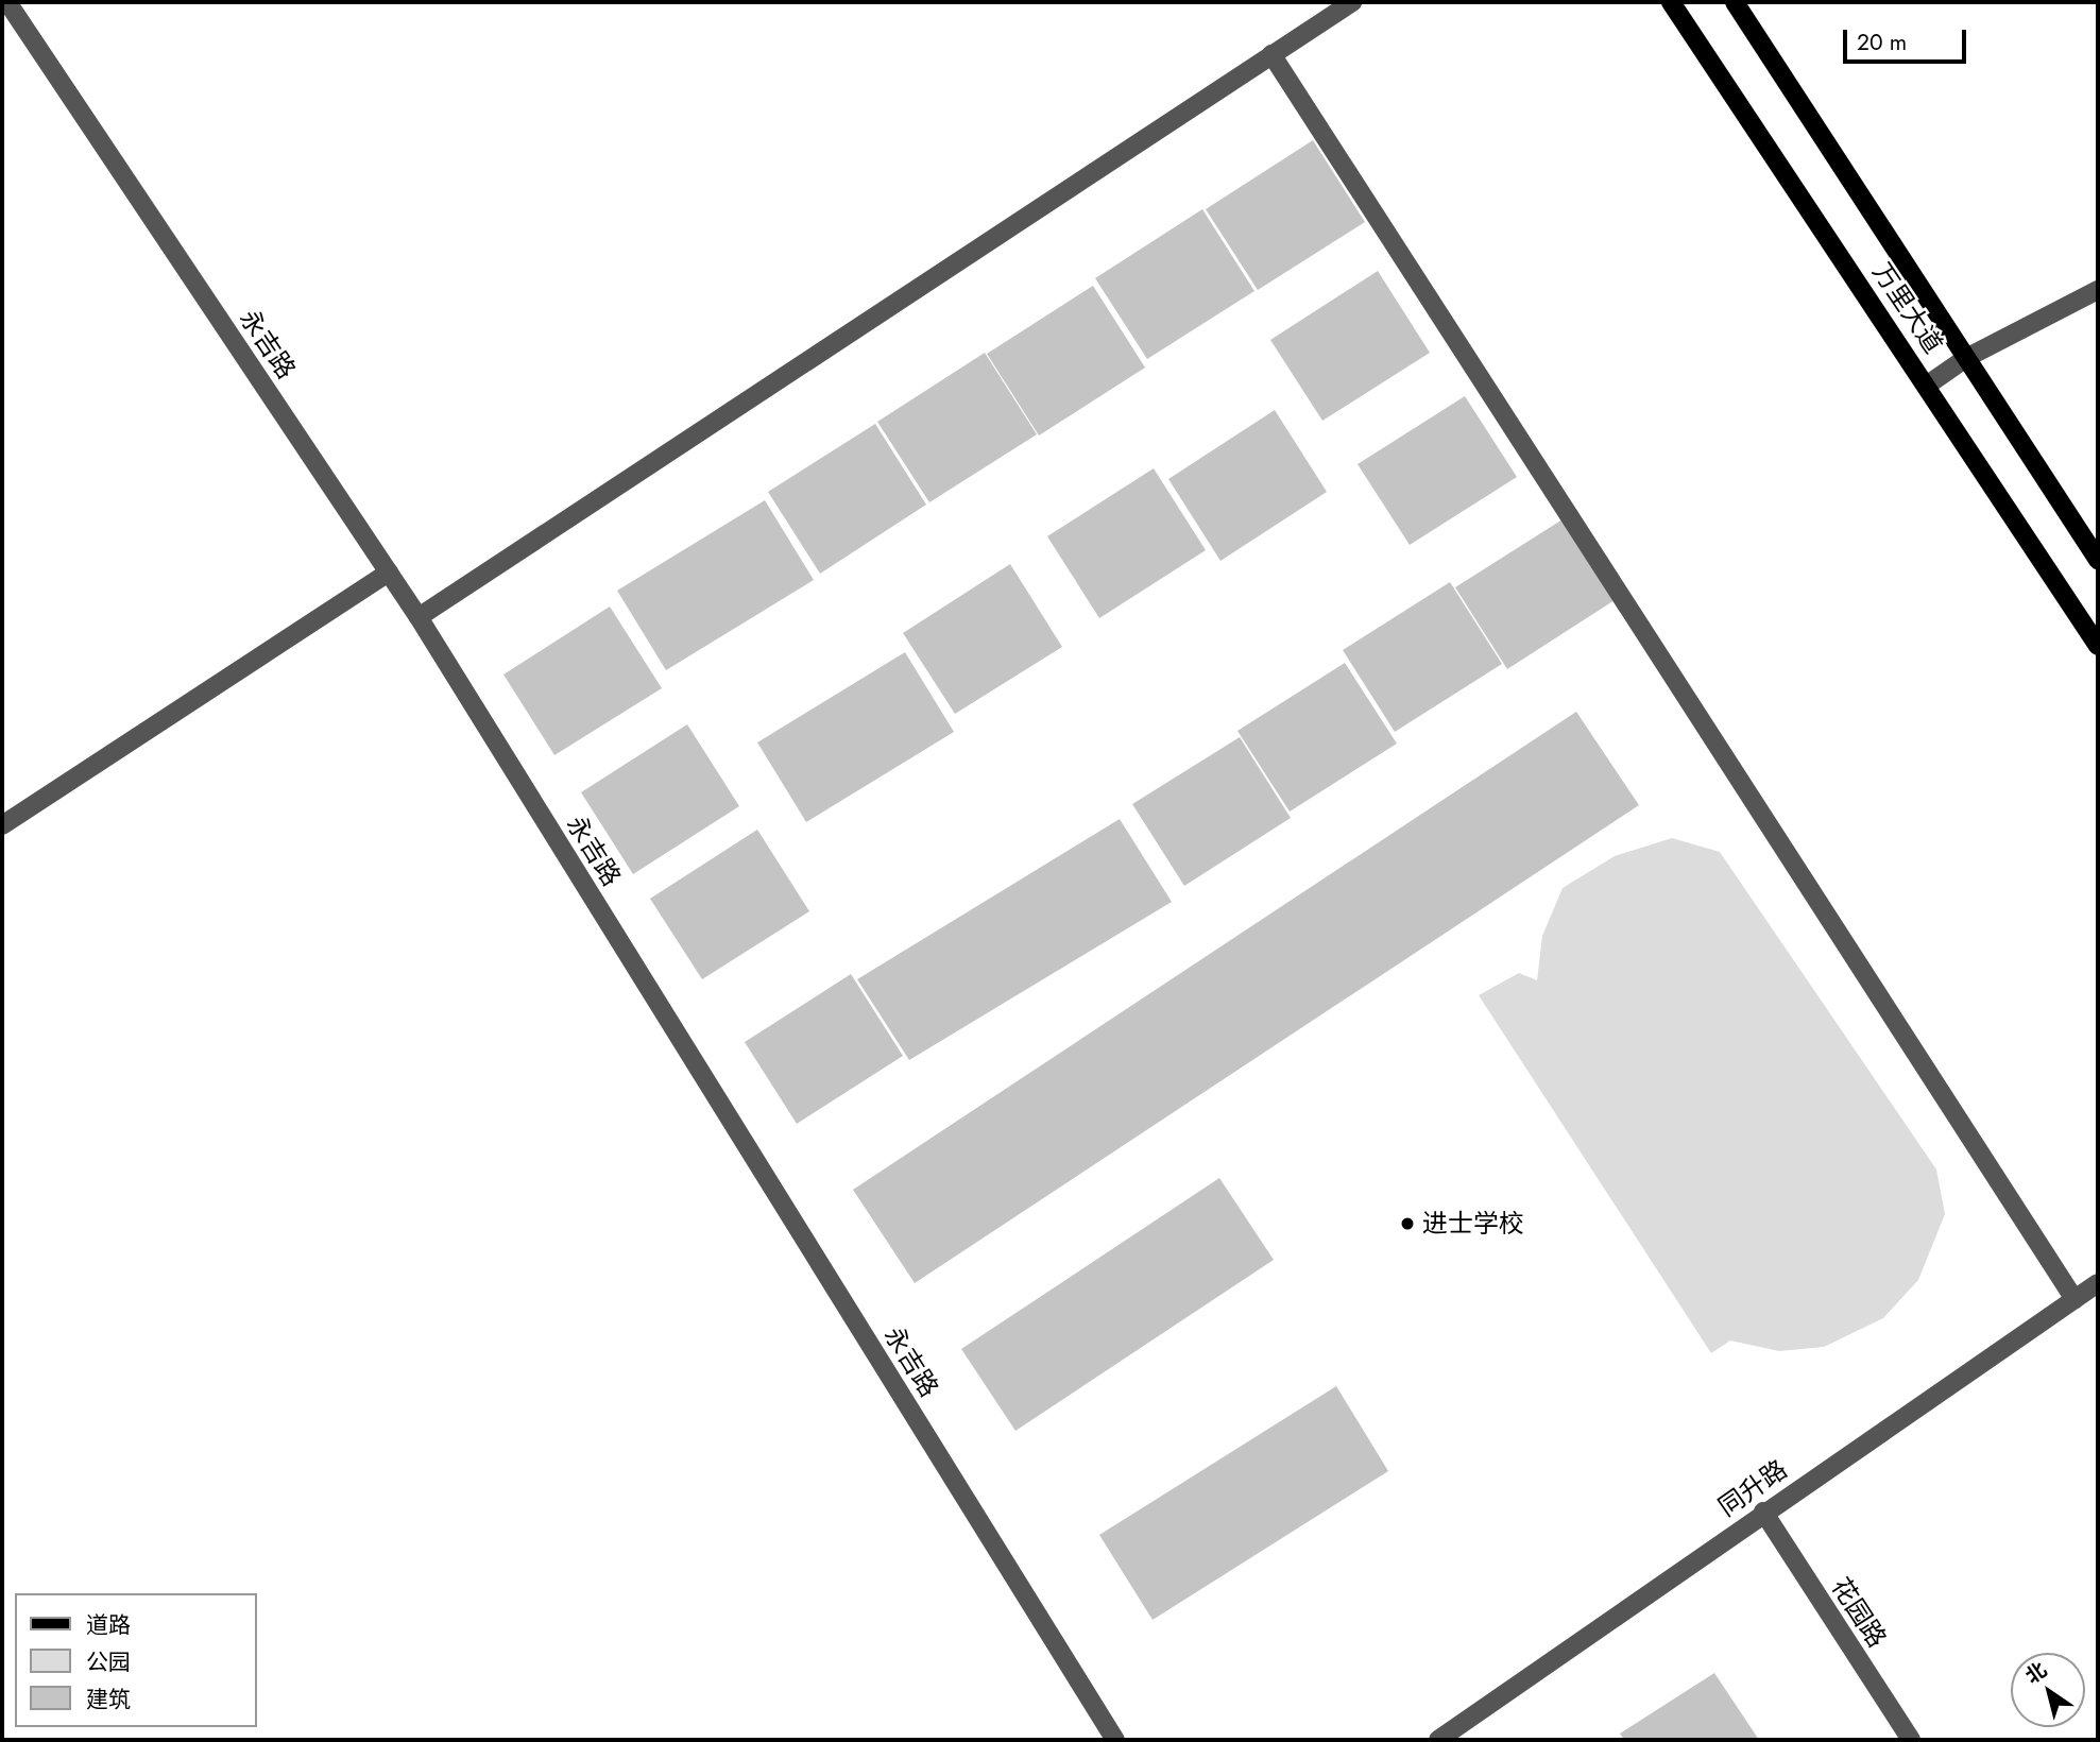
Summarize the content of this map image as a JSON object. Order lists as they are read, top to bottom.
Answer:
{
  "streets": {
    "main road": ["万里大道"],
    "street": ["永吉路", "同升路", "花园路"]
  },
  "crossings": [
    ["同升路", "花园路"]
  ],
  "places": ["进士学校"],
  "legend": ["道路", "公园", "建筑"],
  "scale_bar": "20 m",
  "north": "top left"
}
